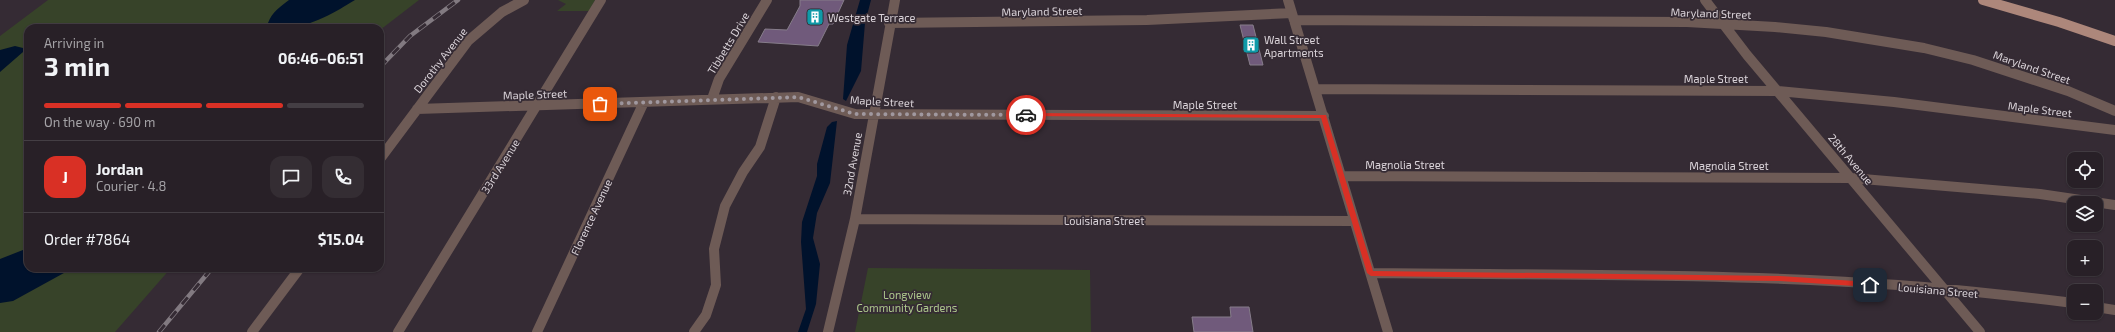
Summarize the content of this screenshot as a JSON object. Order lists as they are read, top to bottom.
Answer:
{
  "streets": {
    "street": [
      "Maryland Street",
      "Tibbetts Drive",
      "Dorothy Avenue",
      "Maple Street",
      "28th Avenue",
      "32nd Avenue",
      "Magnolia Street",
      "33rd Avenue",
      "Florence Avenue",
      "Louisiana Street"
    ]
  },
  "crossings": [
    ["Maryland Street", "28th Avenue"],
    ["Maryland Street", "32nd Avenue"],
    ["Tibbetts Drive", "Maple Street"],
    ["Dorothy Avenue", "Maple Street"],
    ["Maple Street", "28th Avenue"],
    ["Maple Street", "32nd Avenue"],
    ["Maple Street", "33rd Avenue"],
    ["Maple Street", "Florence Avenue"],
    ["28th Avenue", "Magnolia Street"],
    ["28th Avenue", "Louisiana Street"],
    ["32nd Avenue", "Louisiana Street"]
  ],
  "parks": ["Longview Community Gardens"],
  "places": {
    "building": ["Westgate Terrace", "Wall Street Apartments"]
  },
  "page": {
    "heading": ["3 min", "Arriving in", "06:46–06:51"],
    "panel": [
      "Jordan",
      "Courier · 4.8",
      "Order #7864",
      "$15.04"
    ],
    "bar": "On the way · 690 m",
    "map_buttons": ["+", "−"],
    "round": "J"
  }
}
